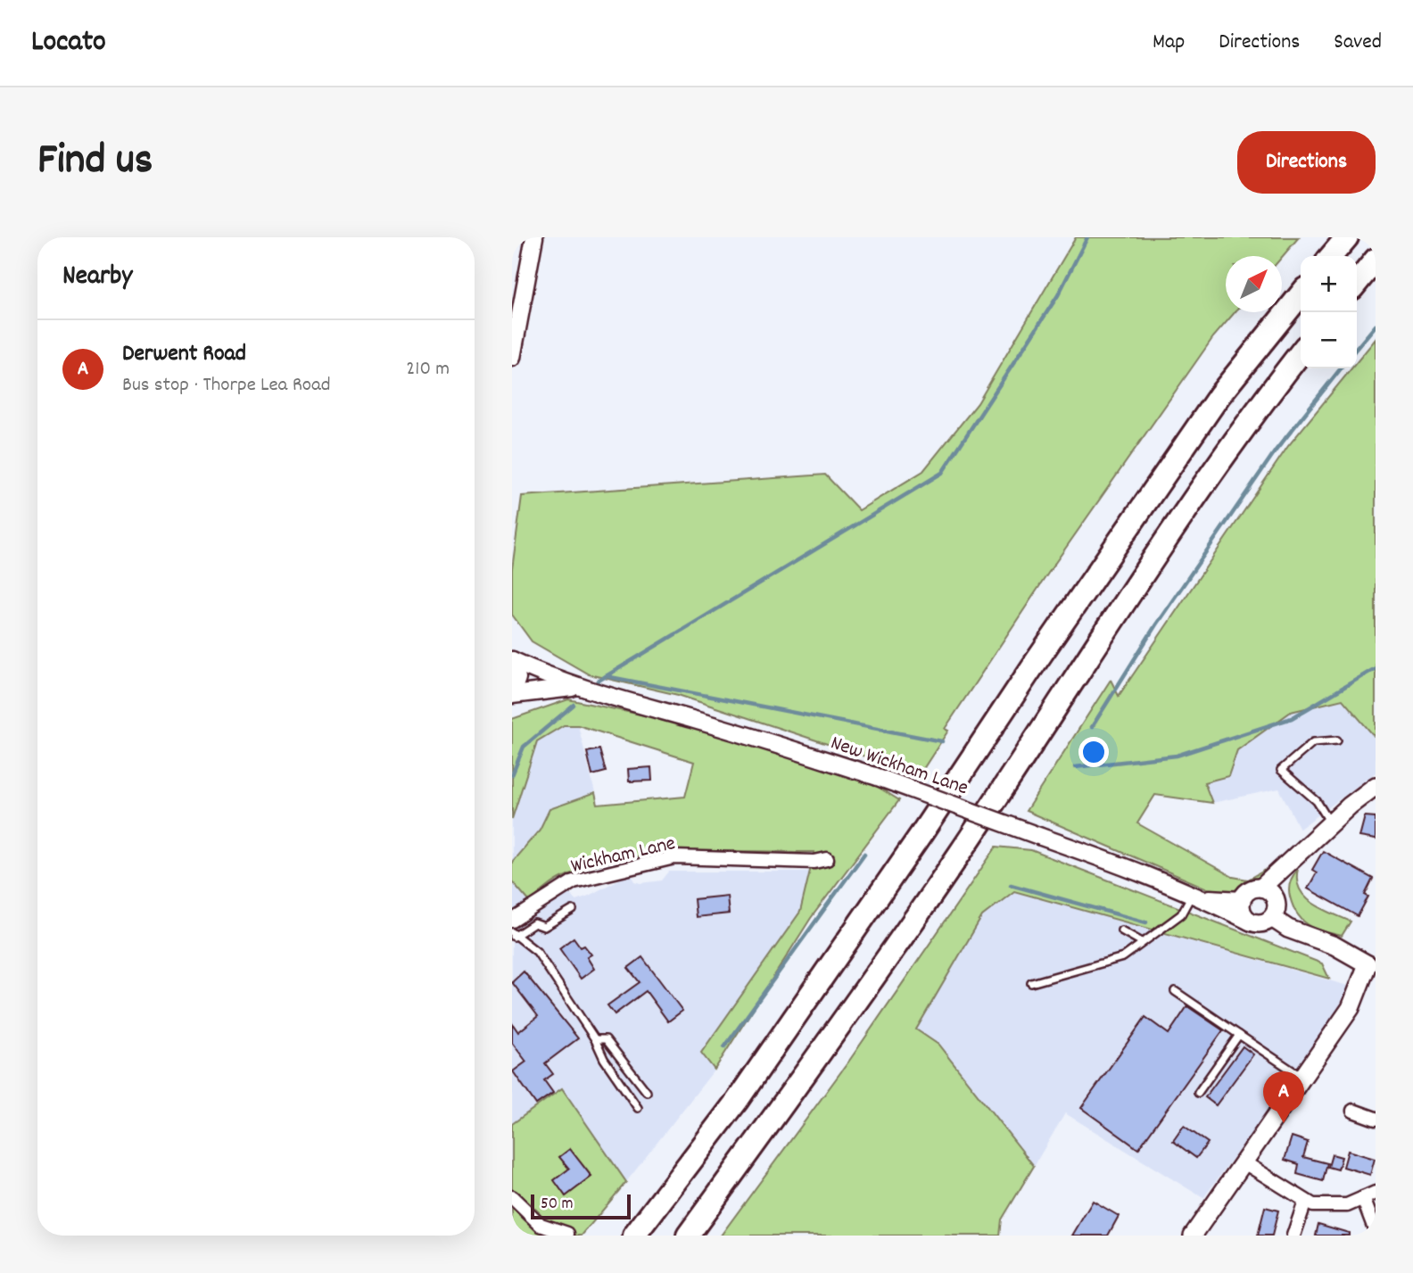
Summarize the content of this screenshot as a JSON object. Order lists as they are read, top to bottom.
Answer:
{
  "streets": {
    "street": ["New Wickham Lane", "Wickham Lane"]
  },
  "scale_bar": "50 m",
  "north": "top right",
  "page": {
    "header": "Locato",
    "nav": ["Map", "Directions", "Saved"],
    "title": "Find us",
    "buttons": "Directions",
    "heading": "Nearby",
    "map_buttons": ["+", "−"],
    "list": [
      {
        "mark": "A",
        "name": "Derwent Road",
        "note": "Bus stop · Thorpe Lea Road",
        "value": "210 m"
      }
    ],
    "pins": "A",
    "scale": "50 m"
  }
}
